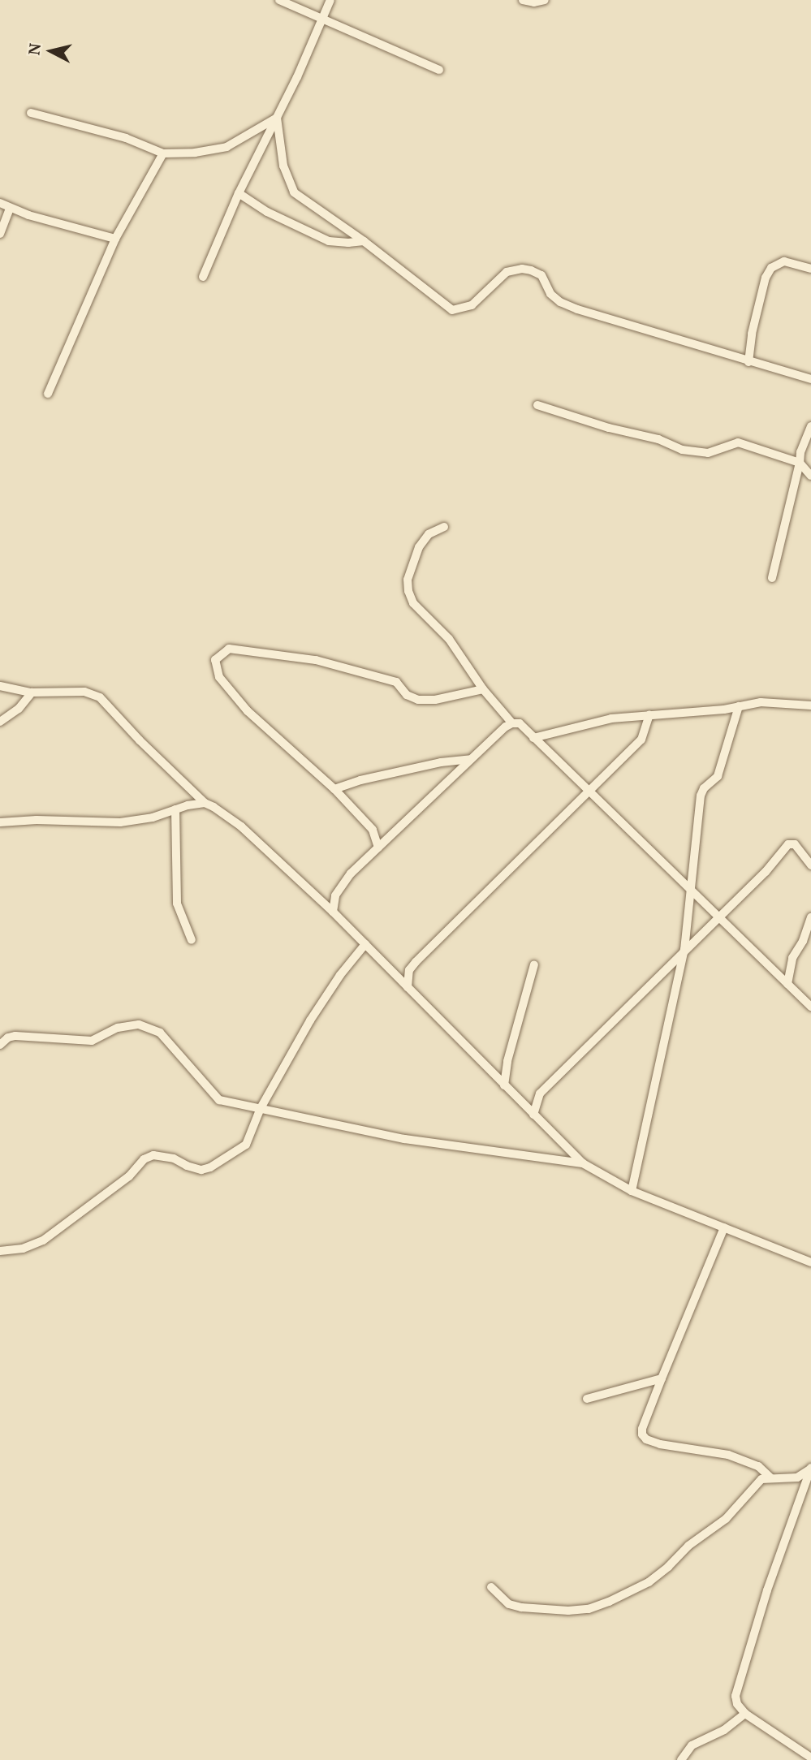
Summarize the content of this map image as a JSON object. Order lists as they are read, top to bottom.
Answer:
{
  "north": "left"
}
